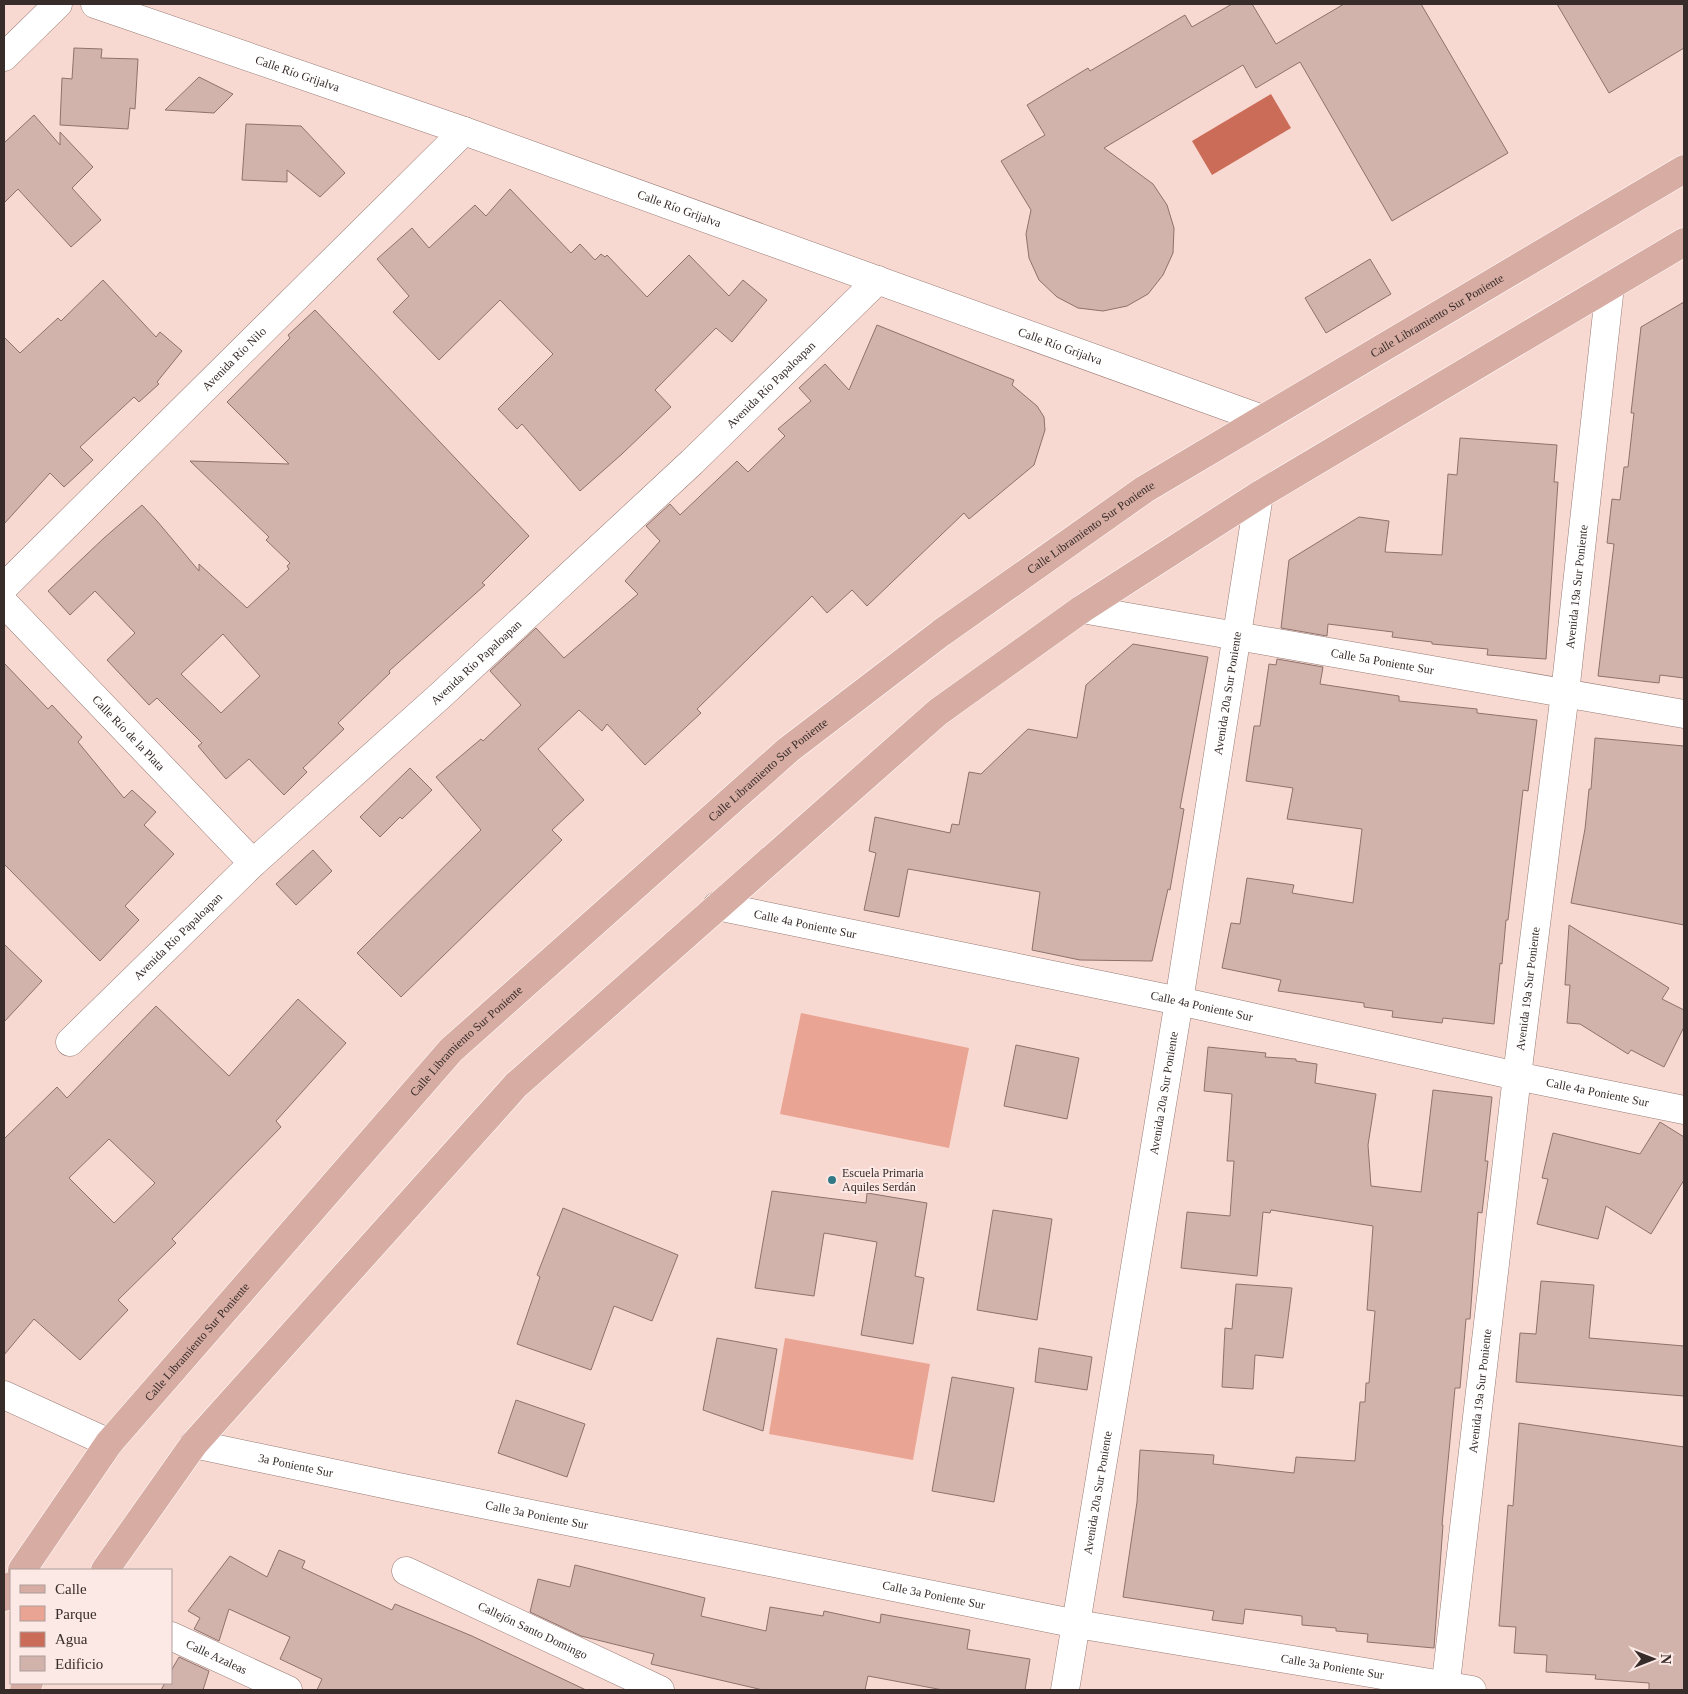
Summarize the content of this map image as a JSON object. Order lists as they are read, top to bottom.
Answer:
{
  "streets": {
    "main road": ["Calle Libramiento Sur Poniente"],
    "street": [
      "Calle Río Grijalva",
      "Avenida Río Nilo",
      "Avenida Río Papaloapan",
      "Avenida 19a Sur Poniente",
      "Calle 5a Poniente Sur",
      "Avenida 20a Sur Poniente",
      "Calle Río de la Plata",
      "Calle 4a Poniente Sur",
      "3a Poniente Sur",
      "Calle 3a Poniente Sur",
      "Callejón Santo Domingo",
      "Calle Azaleas"
    ]
  },
  "crossings": [
    ["Calle Río Grijalva", "Calle Libramiento Sur Poniente"],
    ["Calle Río Grijalva", "Avenida Río Nilo"],
    ["Calle Río Grijalva", "Avenida Río Papaloapan"],
    ["Avenida Río Papaloapan", "Calle Río de la Plata"],
    ["Avenida 19a Sur Poniente", "Calle 5a Poniente Sur"],
    ["Avenida 19a Sur Poniente", "Calle 4a Poniente Sur"],
    ["Avenida 19a Sur Poniente", "Calle 3a Poniente Sur"],
    ["Calle 5a Poniente Sur", "Avenida 20a Sur Poniente"],
    ["Avenida 20a Sur Poniente", "Calle 4a Poniente Sur"],
    ["Avenida 20a Sur Poniente", "Calle 3a Poniente Sur"],
    ["3a Poniente Sur", "Calle 3a Poniente Sur"]
  ],
  "places": ["Escuela Primaria Aquiles Serdán"],
  "legend": [
    "Calle",
    "Parque",
    "Agua",
    "Edificio"
  ],
  "north": "right"
}
